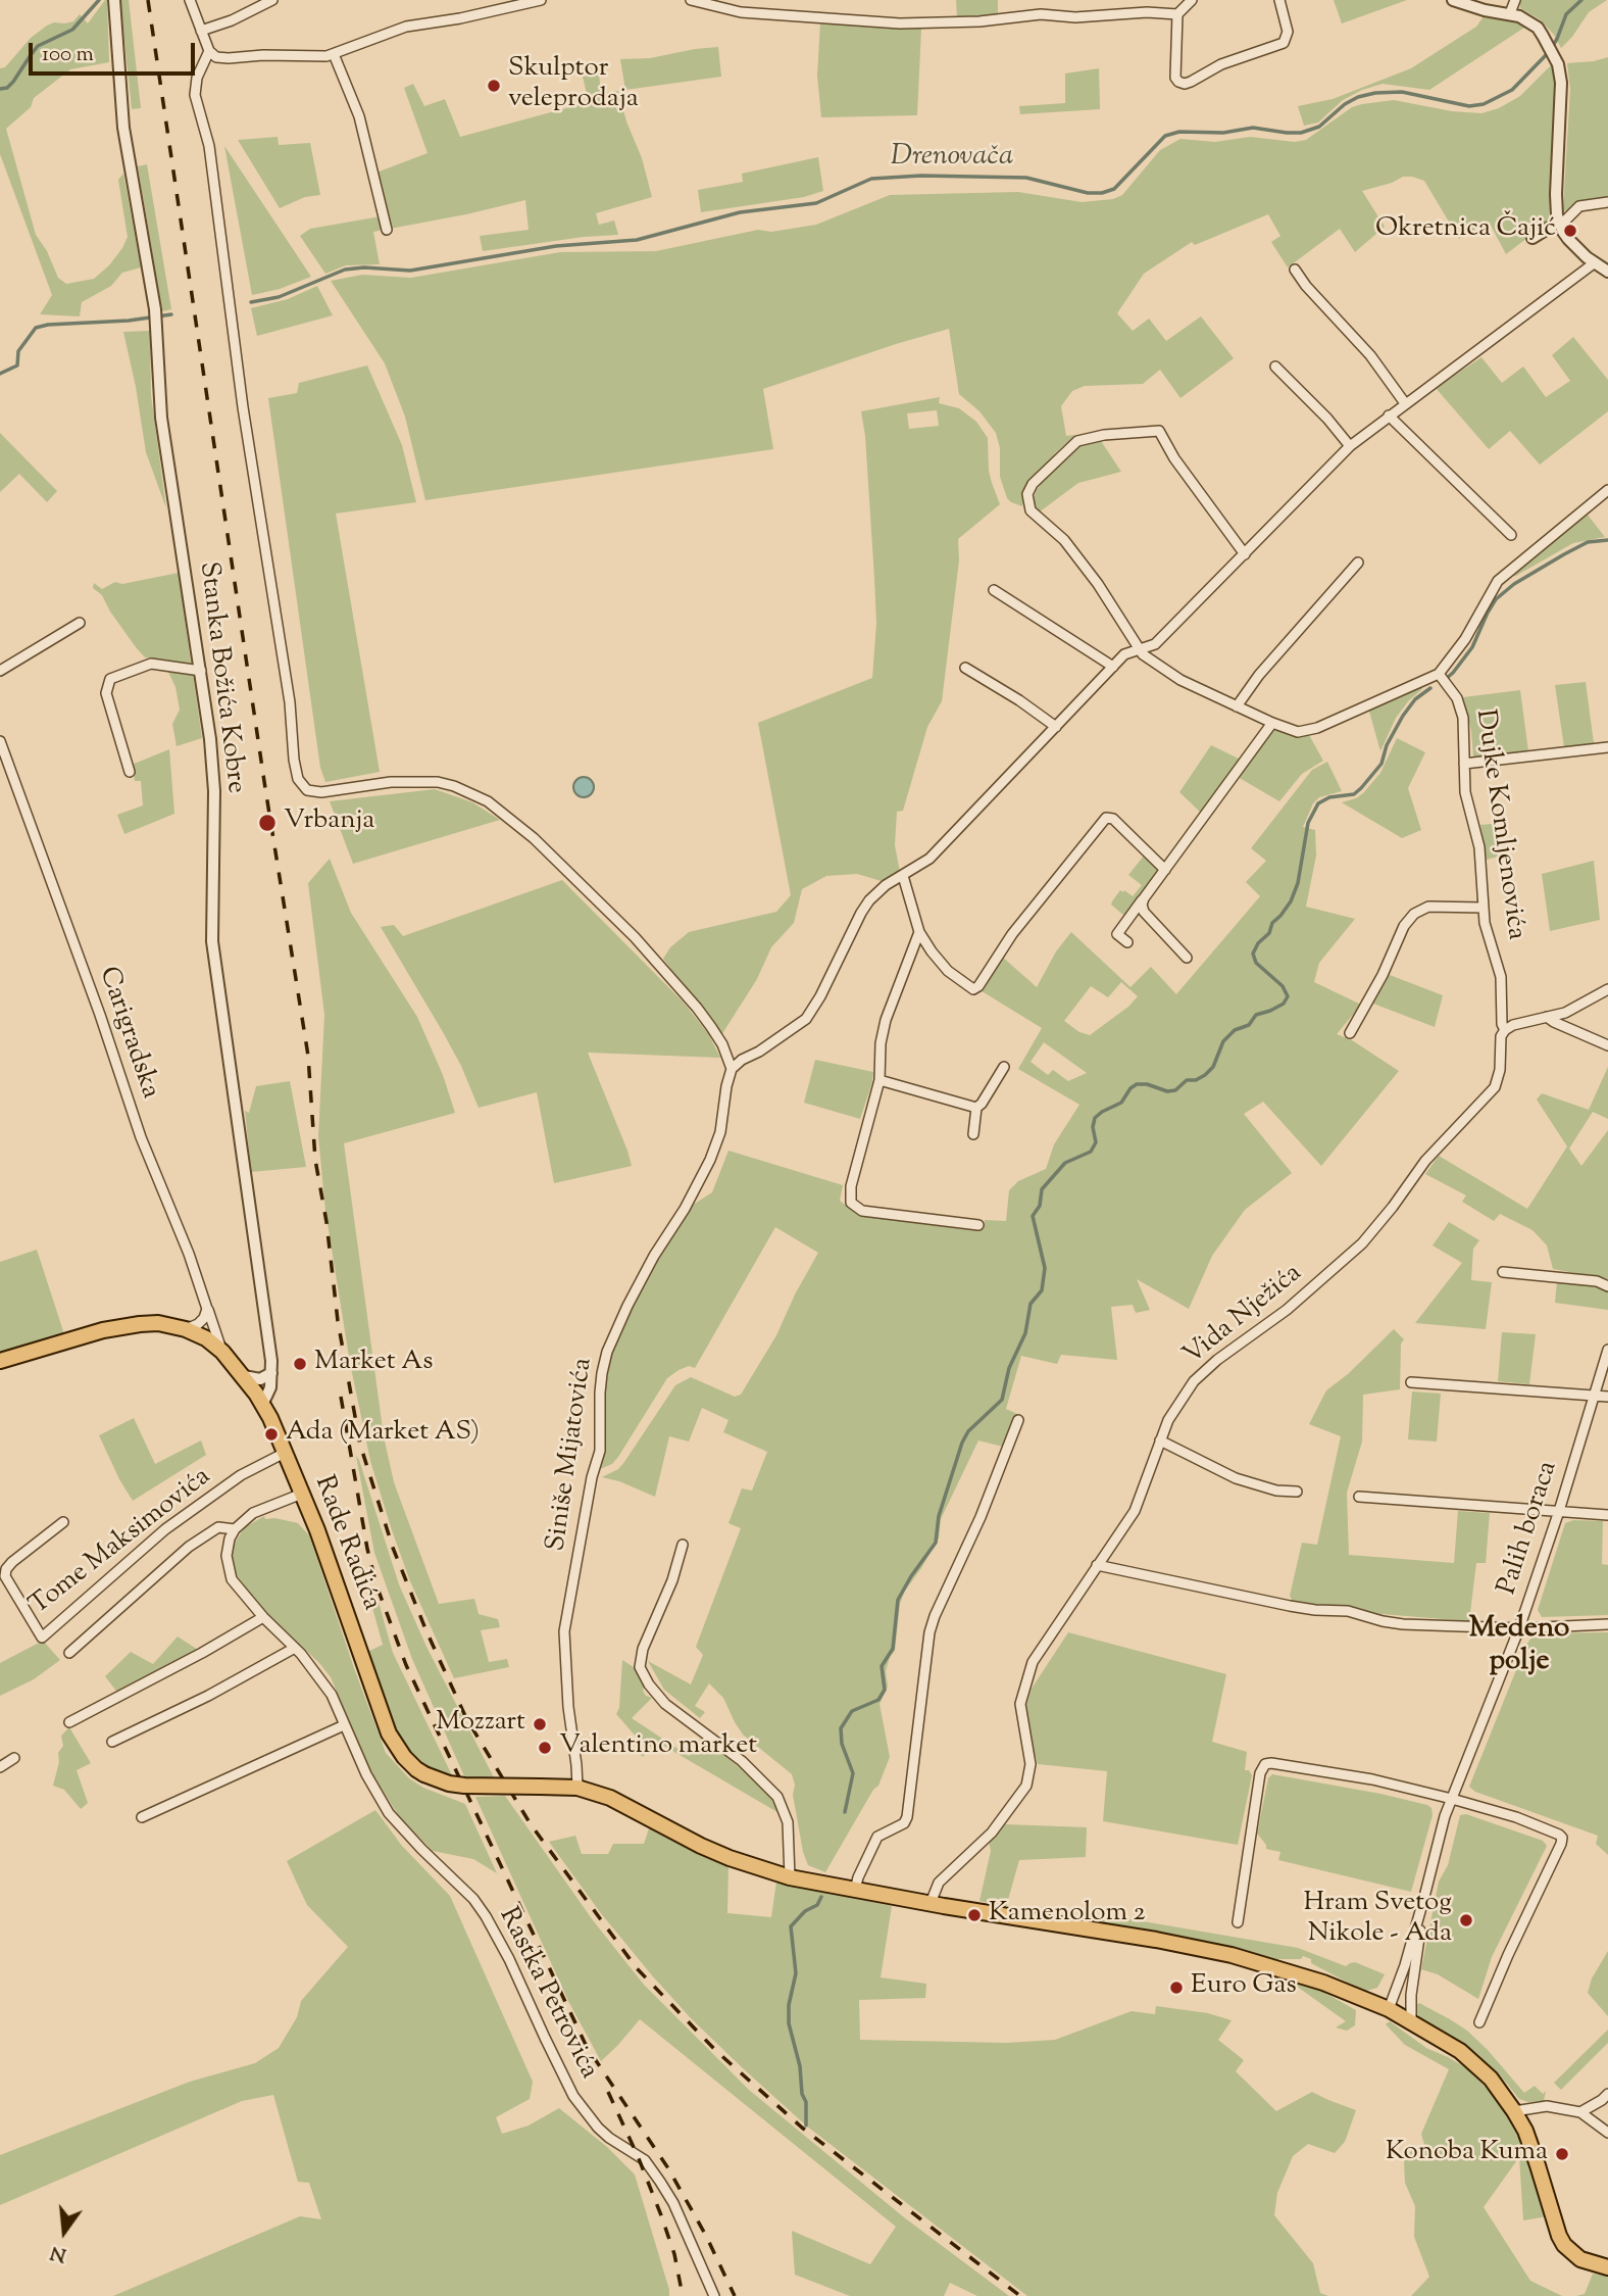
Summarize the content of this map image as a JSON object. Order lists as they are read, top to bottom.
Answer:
{
  "streets": {
    "main road": ["Rade Radića"],
    "street": [
      "Stanka Božića Kobre",
      "Dujke Komljenovića",
      "Carigradska",
      "Vida Nježića",
      "Siniše Mijatovića",
      "Palih boraca",
      "Tome Maksimovića",
      "Rastka Petrovića"
    ]
  },
  "crossings": [
    ["Stanka Božića Kobre", "Rade Radića"],
    ["Dujke Komljenovića", "Vida Nježića"],
    ["Carigradska", "Rade Radića"],
    ["Siniše Mijatovića", "Rade Radića"],
    ["Tome Maksimovića", "Rade Radića"]
  ],
  "districts": ["Medeno polje"],
  "water": ["Drenovača"],
  "places": [
    "Skulptor veleprodaja",
    "Okretnica Čajić",
    "Vrbanja",
    "Market As",
    "Ada (Market AS)",
    "Mozzart",
    "Valentino market",
    "Kamenolom 2",
    "Hram Svetog Nikole - Ada",
    "Euro Gas",
    "Konoba Kuma"
  ],
  "scale_bar": "100 m",
  "north": "bottom"
}
